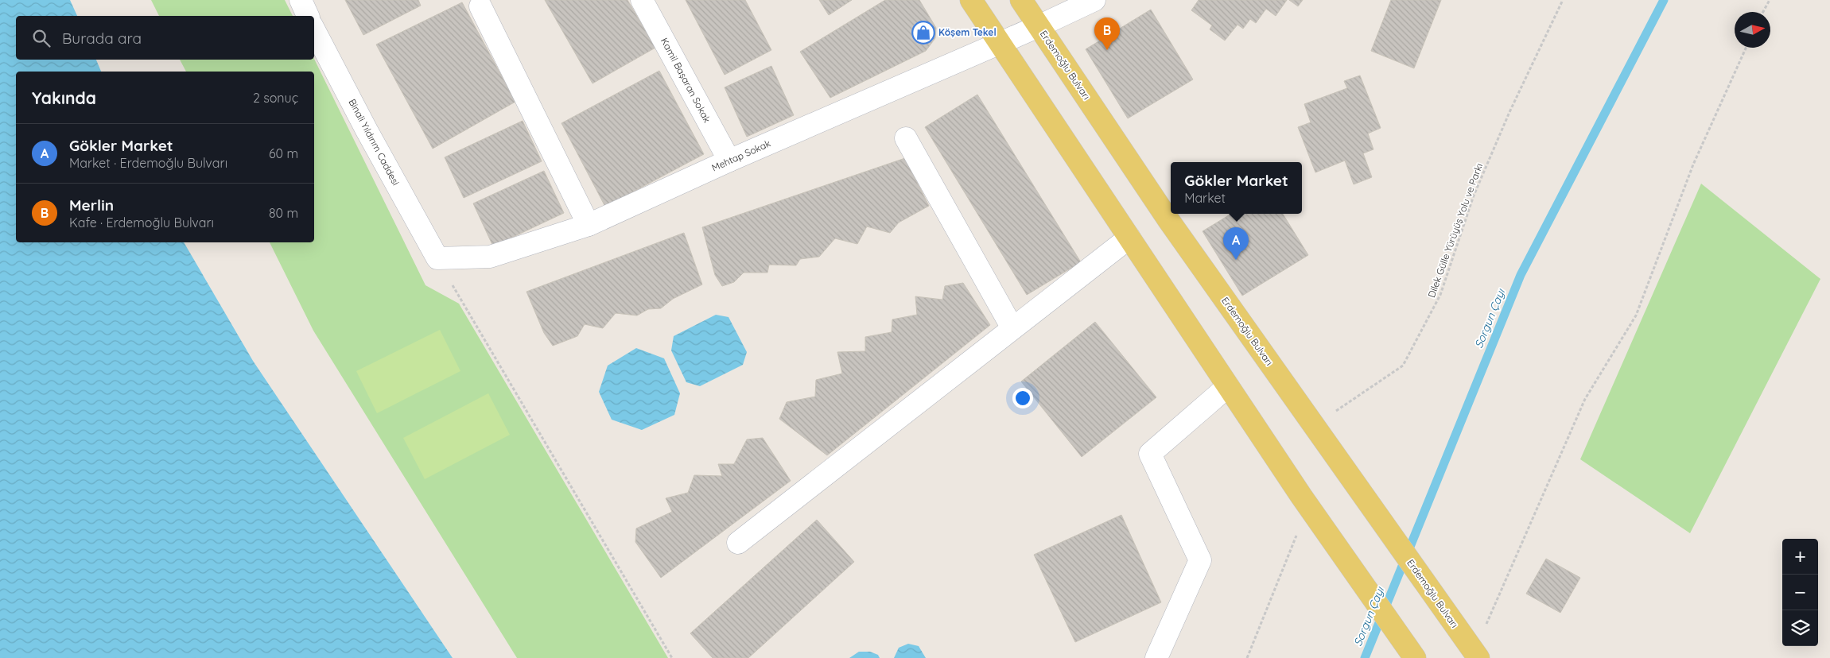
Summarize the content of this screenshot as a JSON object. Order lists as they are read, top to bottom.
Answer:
{
  "streets": {
    "main road": ["Erdemoğlu Bulvarı"],
    "street": ["Kamil Başaran Sokak", "Binali Yıldırım Caddesi", "Mehtap Sokak"],
    "path": ["Dilek Gülle Yürüyüş Yolu ve Parkı"]
  },
  "crossings": [
    ["Erdemoğlu Bulvarı", "Mehtap Sokak"],
    ["Erdemoğlu Bulvarı", "Dilek Gülle Yürüyüş Yolu ve Parkı"],
    ["Kamil Başaran Sokak", "Mehtap Sokak"],
    ["Binali Yıldırım Caddesi", "Mehtap Sokak"]
  ],
  "water": ["Sorgun Çayı"],
  "places": {
    "shop": ["Köşem Tekel"]
  },
  "north": "right",
  "page": {
    "search": "Burada ara",
    "pins": ["B", "A"],
    "heading": ["Yakında", "2 sonuç"],
    "list": [
      {
        "mark": "A",
        "name": "Gökler Market",
        "note": "Market · Erdemoğlu Bulvarı",
        "value": "60 m"
      },
      {
        "mark": "B",
        "name": "Merlin",
        "note": "Kafe · Erdemoğlu Bulvarı",
        "value": "80 m"
      }
    ],
    "popup": ["Gökler Market", "Market"],
    "map_buttons": ["+", "−"]
  }
}
